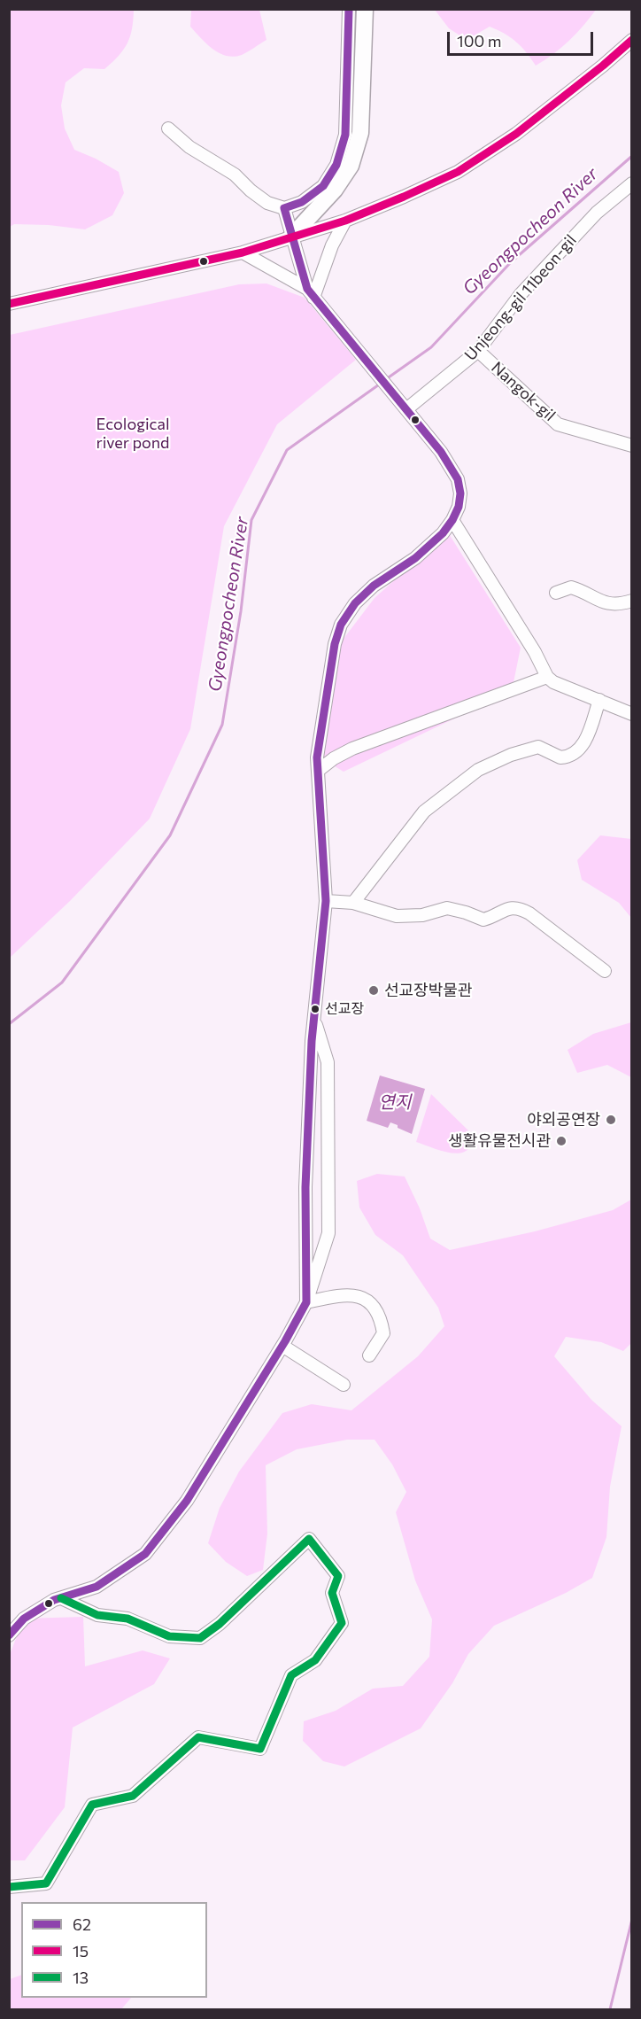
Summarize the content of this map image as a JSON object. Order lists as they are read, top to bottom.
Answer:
{
  "streets": {
    "street": ["Unjeong-gil 11beon-gil", "Nangok-gil"]
  },
  "crossings": [
    ["Unjeong-gil 11beon-gil", "Nangok-gil"]
  ],
  "water": ["Gyeongpocheon River", "연지"],
  "parks": ["Ecological river pond"],
  "places": [
    "선교장박물관",
    "선교장",
    "야외공연장",
    "생활유물전시관"
  ],
  "lines": ["transit line 62", "transit line 15", "transit line 13"],
  "legend": ["62", "15", "13"],
  "scale_bar": "100 m"
}
